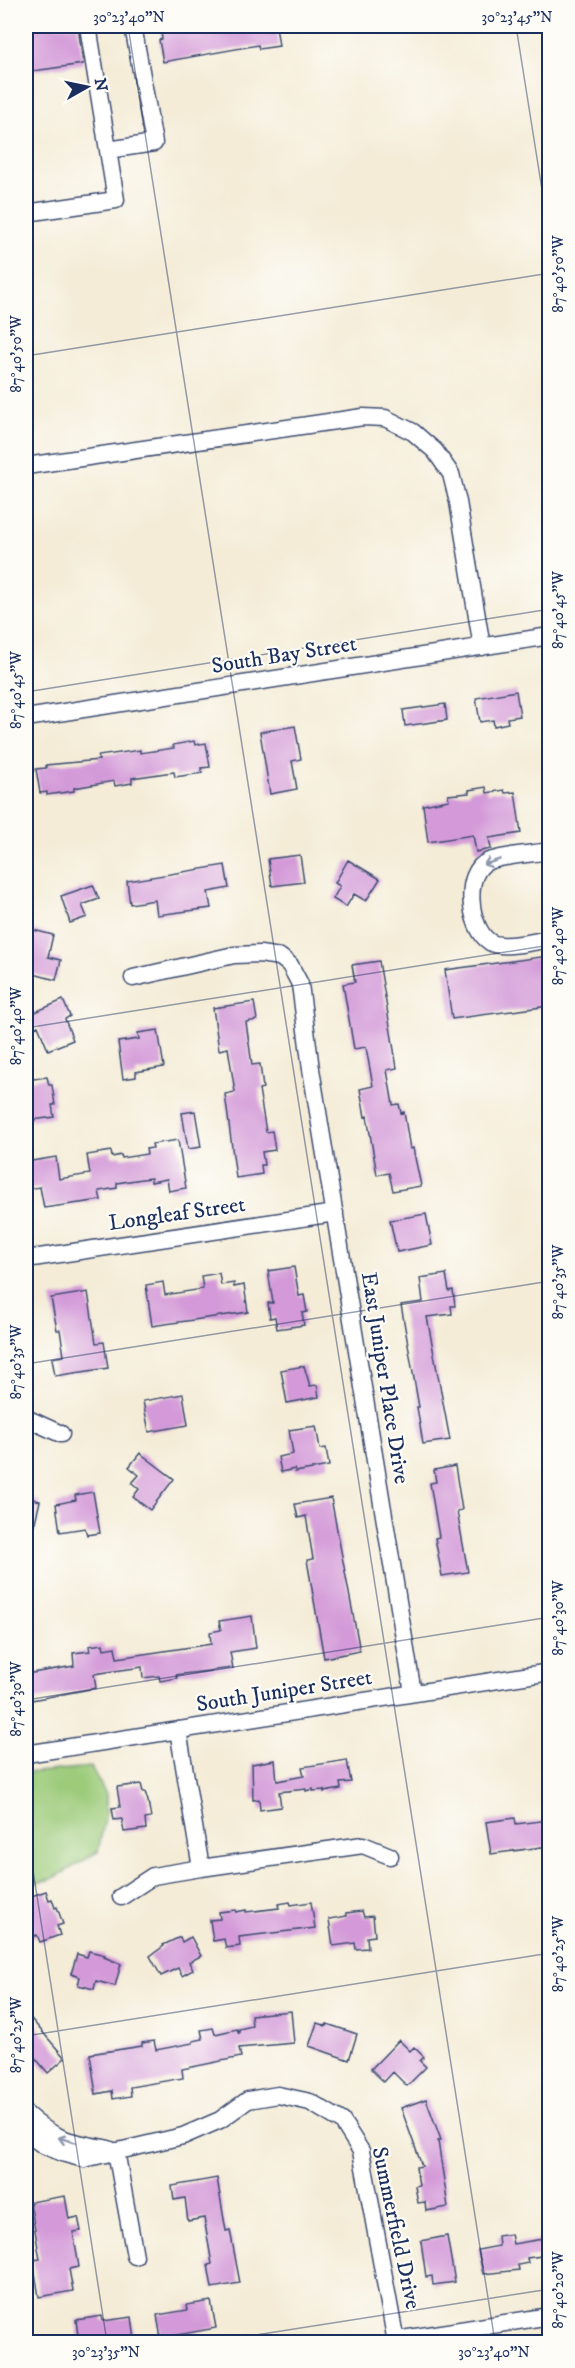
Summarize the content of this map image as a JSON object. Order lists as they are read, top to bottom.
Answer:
{
  "streets": {
    "street": [
      "South Bay Street",
      "Longleaf Street",
      "East Juniper Place Drive",
      "South Juniper Street",
      "Summerfield Drive"
    ]
  },
  "crossings": [
    ["Longleaf Street", "East Juniper Place Drive"],
    ["East Juniper Place Drive", "South Juniper Street"]
  ],
  "north": "right",
  "coordinates": [
    "30°23'40\"N",
    "30°23'45\"N",
    "87°40'50\"W",
    "87°40'45\"W",
    "87°40'40\"W",
    "87°40'35\"W",
    "87°40'30\"W",
    "87°40'25\"W",
    "87°40'20\"W",
    "30°23'35\"N"
  ]
}
